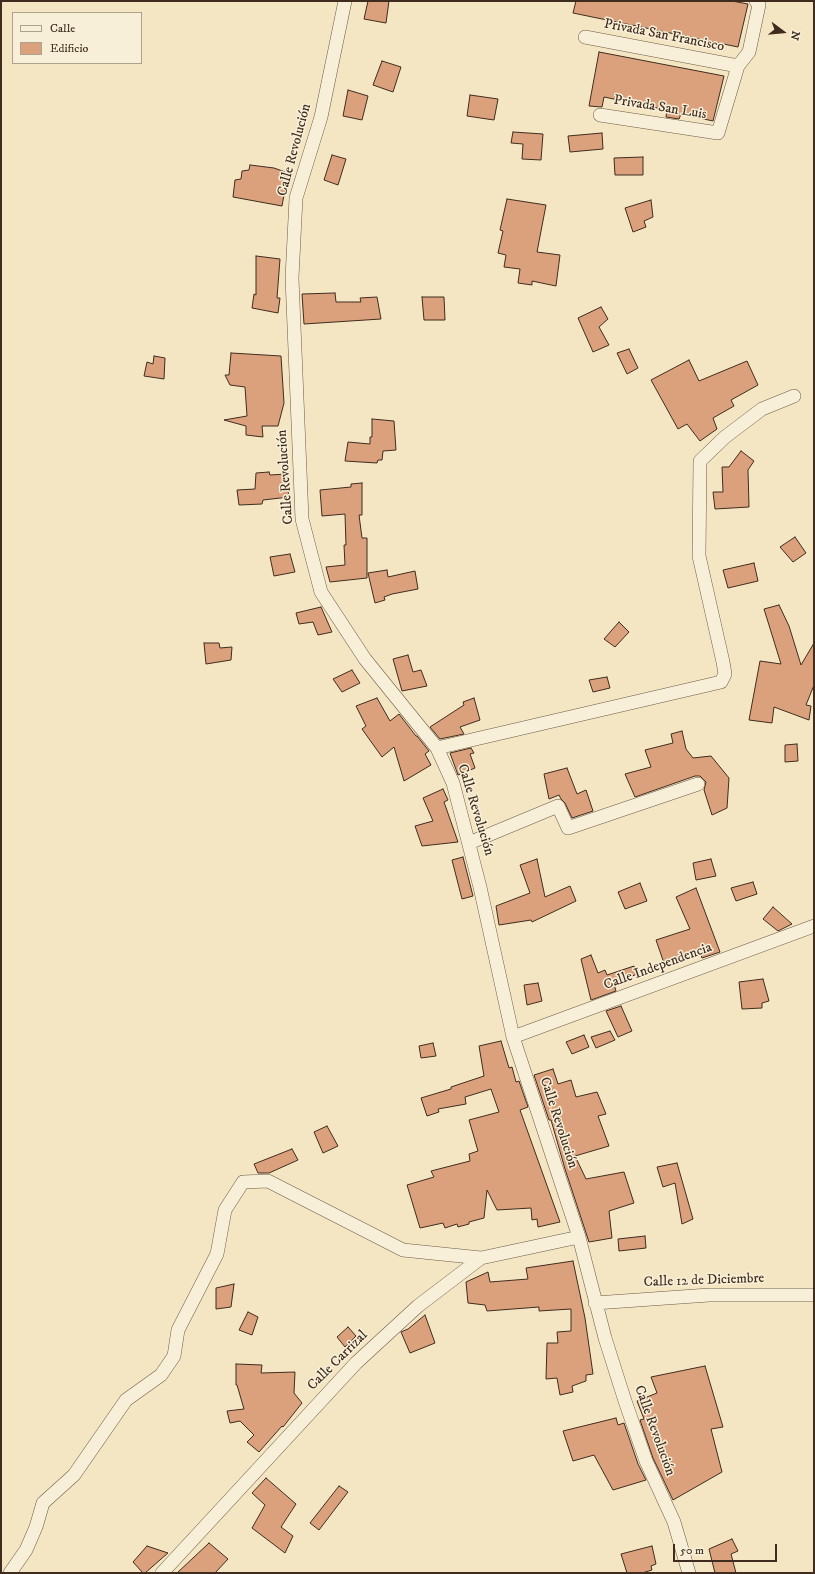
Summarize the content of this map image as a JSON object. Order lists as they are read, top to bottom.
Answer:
{
  "streets": {
    "street": [
      "Privada San Francisco",
      "Privada San Luis",
      "Calle Revolución",
      "Calle Independencia",
      "Calle 12 de Diciembre",
      "Calle Carrizal"
    ]
  },
  "crossings": [
    ["Privada San Francisco", "Privada San Luis"],
    ["Calle Revolución", "Calle Independencia"],
    ["Calle Revolución", "Calle 12 de Diciembre"],
    ["Calle Revolución", "Calle Carrizal"]
  ],
  "legend": ["Calle", "Edificio"],
  "scale_bar": "50 m",
  "north": "right"
}
